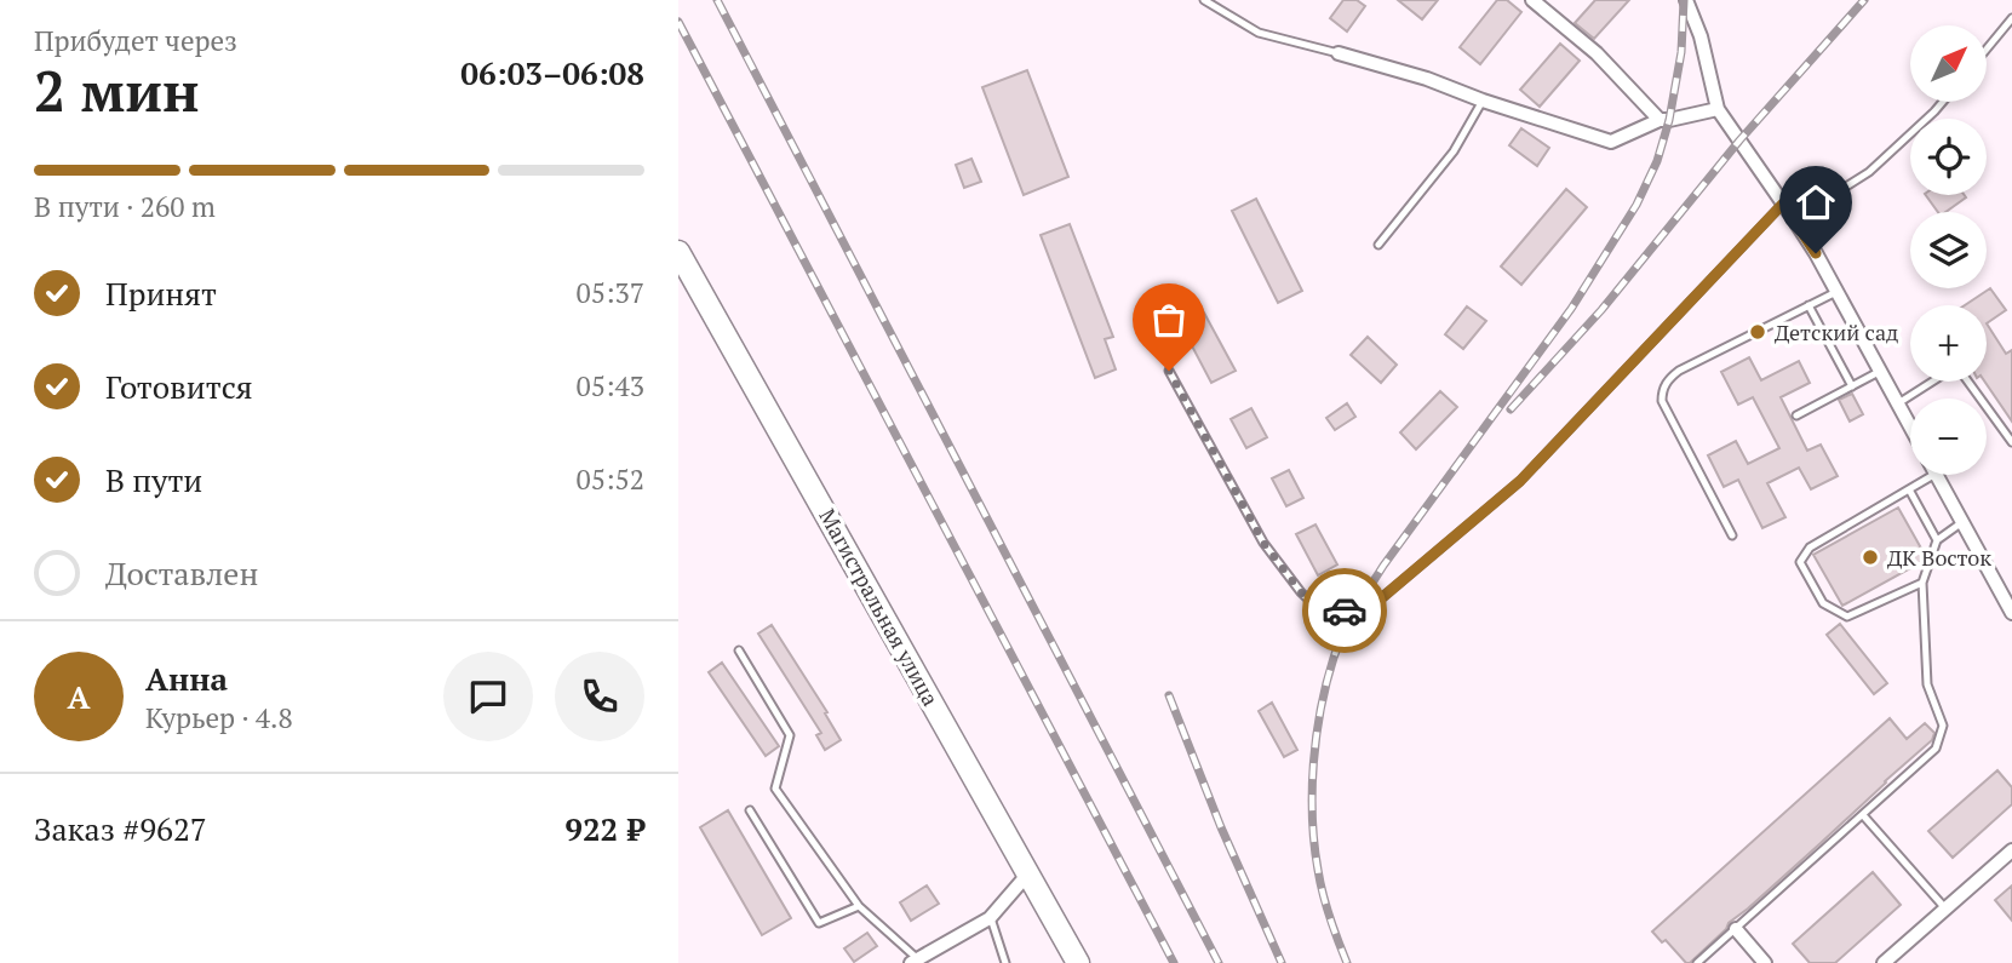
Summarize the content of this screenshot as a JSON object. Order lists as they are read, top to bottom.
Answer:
{
  "streets": {
    "main road": ["Магистральная улица"]
  },
  "places": ["Детский сад", "ДК Восток"],
  "north": "top right",
  "page": {
    "heading": ["2 мин", "Прибудет через", "06:03–06:08"],
    "panel": [
      "Анна",
      "Курьер · 4.8",
      "Заказ #9627",
      "922 ₽"
    ],
    "map_buttons": ["+", "−"],
    "bar": "В пути · 260 m",
    "list": [
      ["Принят", "05:37"],
      ["Готовится", "05:43"],
      ["В пути", "05:52"],
      "Доставлен"
    ],
    "round": "А"
  }
}
